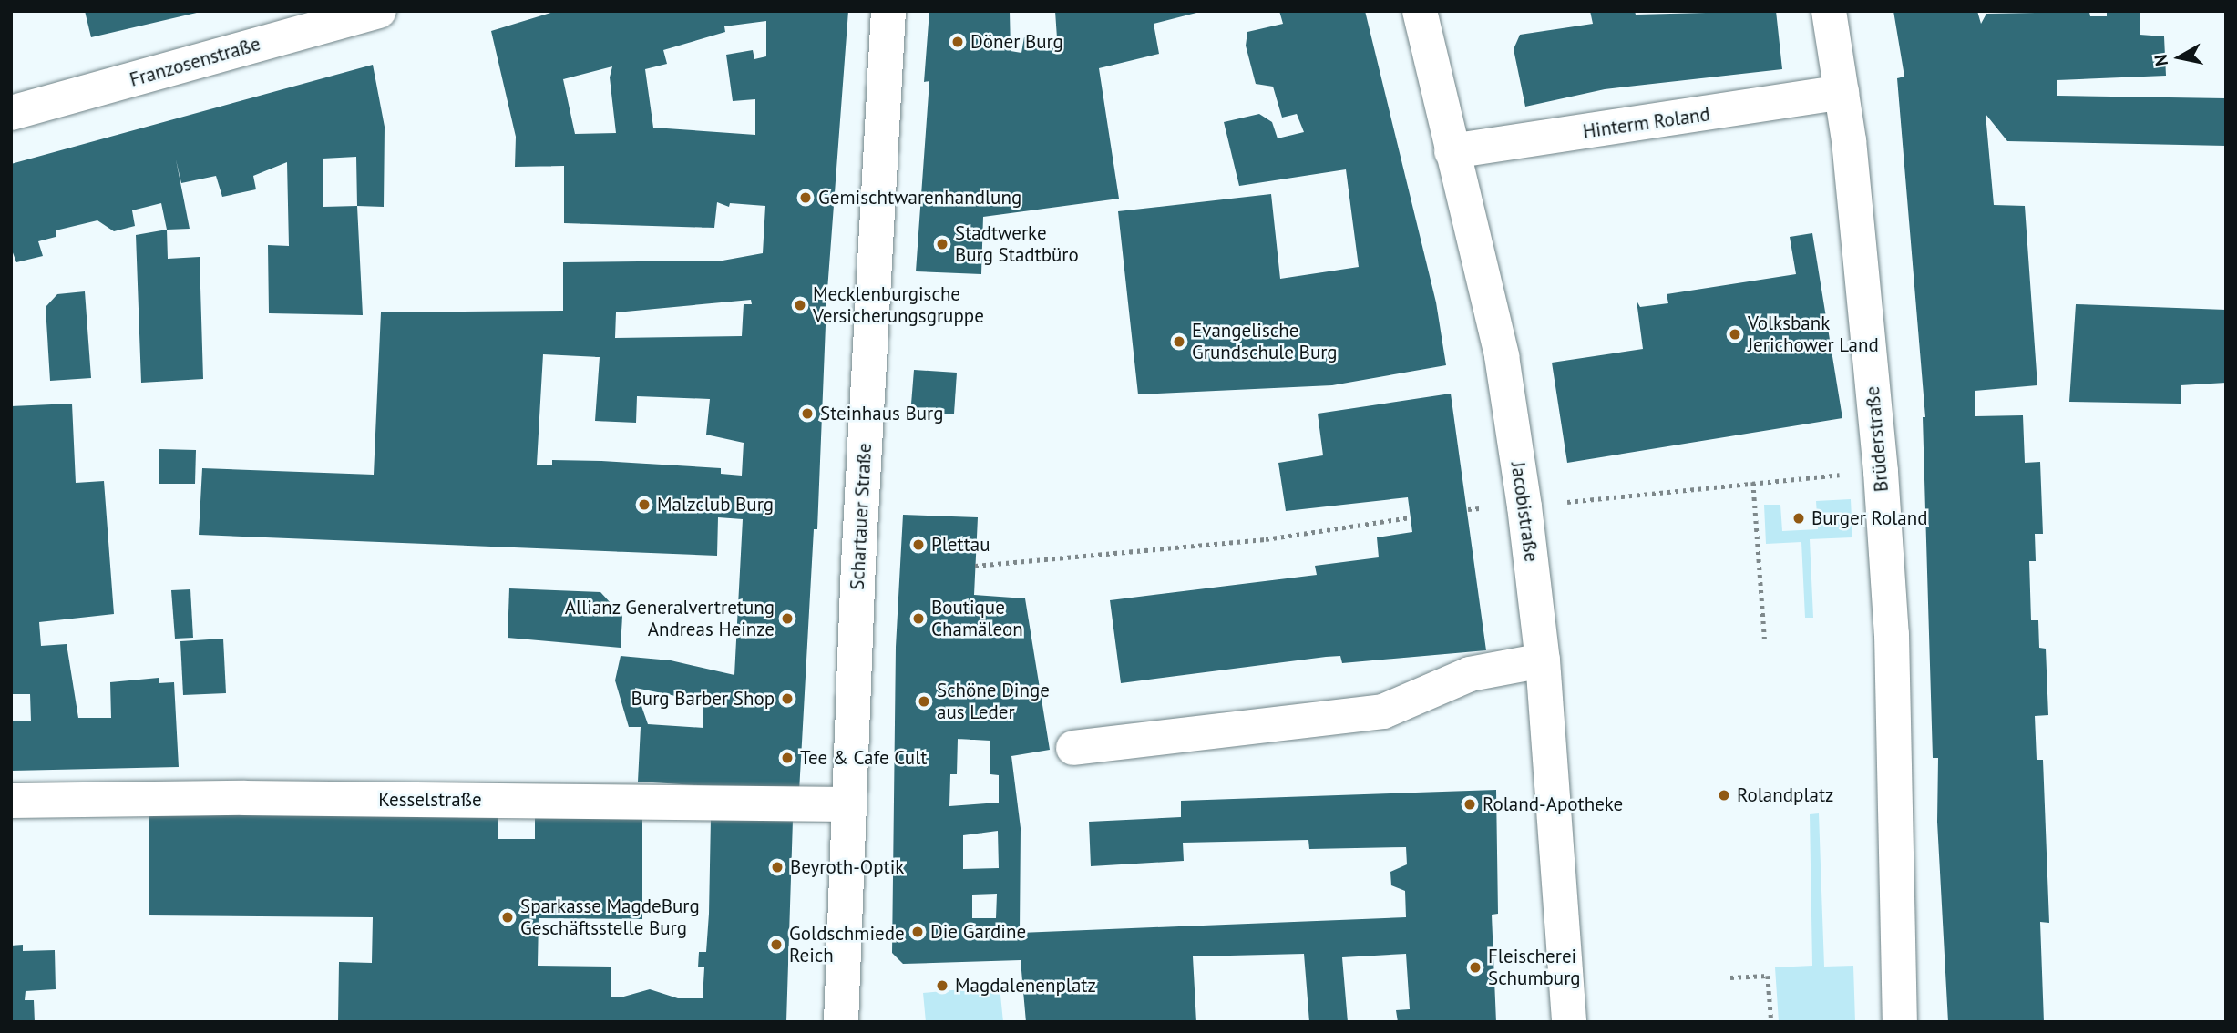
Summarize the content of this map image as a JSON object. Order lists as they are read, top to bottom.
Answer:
{
  "streets": {
    "street": [
      "Franzosenstraße",
      "Hinterm Roland",
      "Brüderstraße",
      "Jacobistraße",
      "Schartauer Straße",
      "Kesselstraße"
    ]
  },
  "crossings": [
    ["Hinterm Roland", "Brüderstraße"],
    ["Hinterm Roland", "Jacobistraße"],
    ["Schartauer Straße", "Kesselstraße"]
  ],
  "places": [
    "Döner Burg",
    "Gemischtwarenhandlung",
    "Stadtwerke Burg Stadtbüro",
    "Mecklenburgische Versicherungsgruppe",
    "Volksbank Jerichower Land",
    "Evangelische Grundschule Burg",
    "Steinhaus Burg",
    "Malzclub Burg",
    "Burger Roland",
    "Plettau",
    "Allianz Generalvertretung Andreas Heinze",
    "Boutique Chamäleon",
    "Burg Barber Shop",
    "Schöne Dinge aus Leder",
    "Tee & Cafe Cult",
    "Rolandplatz",
    "Roland-Apotheke",
    "Beyroth-Optik",
    "Sparkasse MagdeBurg Geschäftsstelle Burg",
    "Die Gardine",
    "Goldschmiede Reich",
    "Fleischerei Schumburg",
    "Magdalenenplatz"
  ],
  "north": "left"
}
